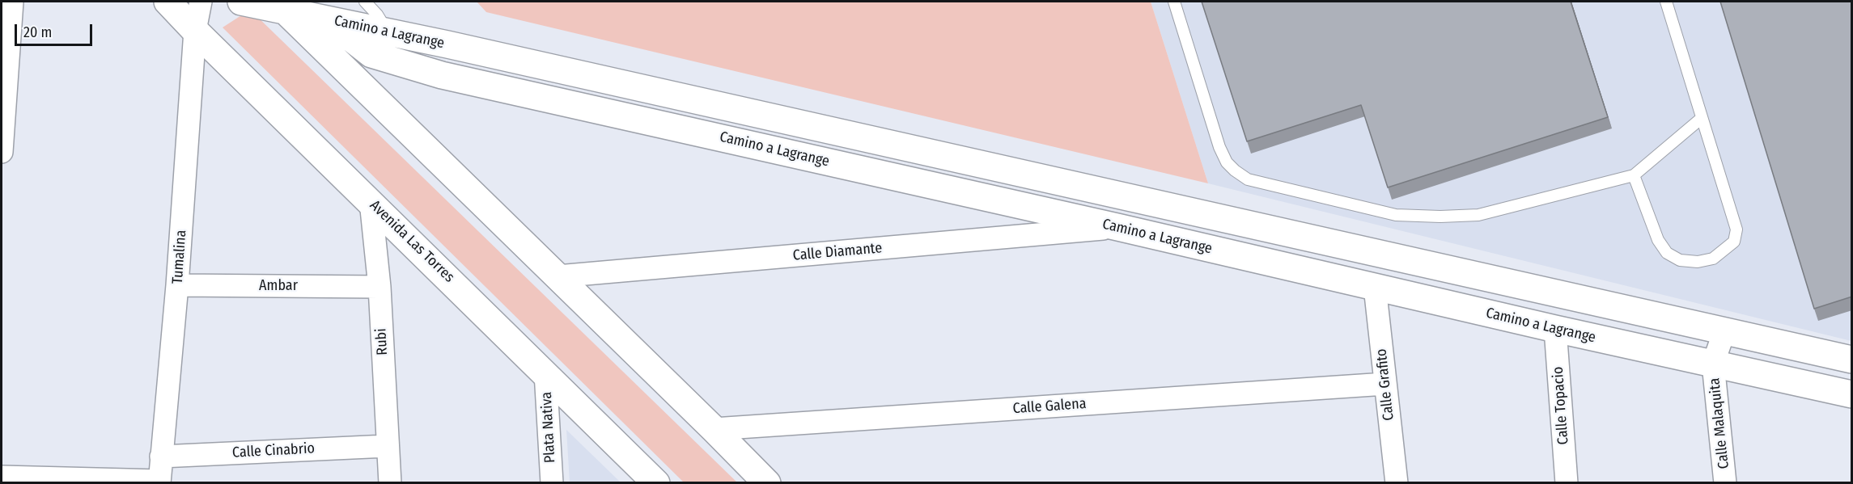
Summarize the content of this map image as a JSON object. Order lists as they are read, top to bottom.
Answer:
{
  "streets": {
    "street": [
      "Camino a Lagrange",
      "Avenida Las Torres",
      "Calle Diamante",
      "Tumalina",
      "Ambar",
      "Rubi",
      "Calle Grafito",
      "Calle Topacio",
      "Calle Galena",
      "Calle Malaquita",
      "Plata Nativa",
      "Calle Cinabrio"
    ]
  },
  "crossings": [
    ["Camino a Lagrange", "Calle Diamante"],
    ["Camino a Lagrange", "Calle Grafito"],
    ["Camino a Lagrange", "Calle Topacio"],
    ["Camino a Lagrange", "Calle Malaquita"],
    ["Avenida Las Torres", "Tumalina"],
    ["Avenida Las Torres", "Rubi"],
    ["Avenida Las Torres", "Plata Nativa"],
    ["Tumalina", "Ambar"],
    ["Tumalina", "Calle Cinabrio"],
    ["Ambar", "Rubi"],
    ["Rubi", "Calle Cinabrio"],
    ["Calle Grafito", "Calle Galena"]
  ],
  "scale_bar": "20 m"
}
